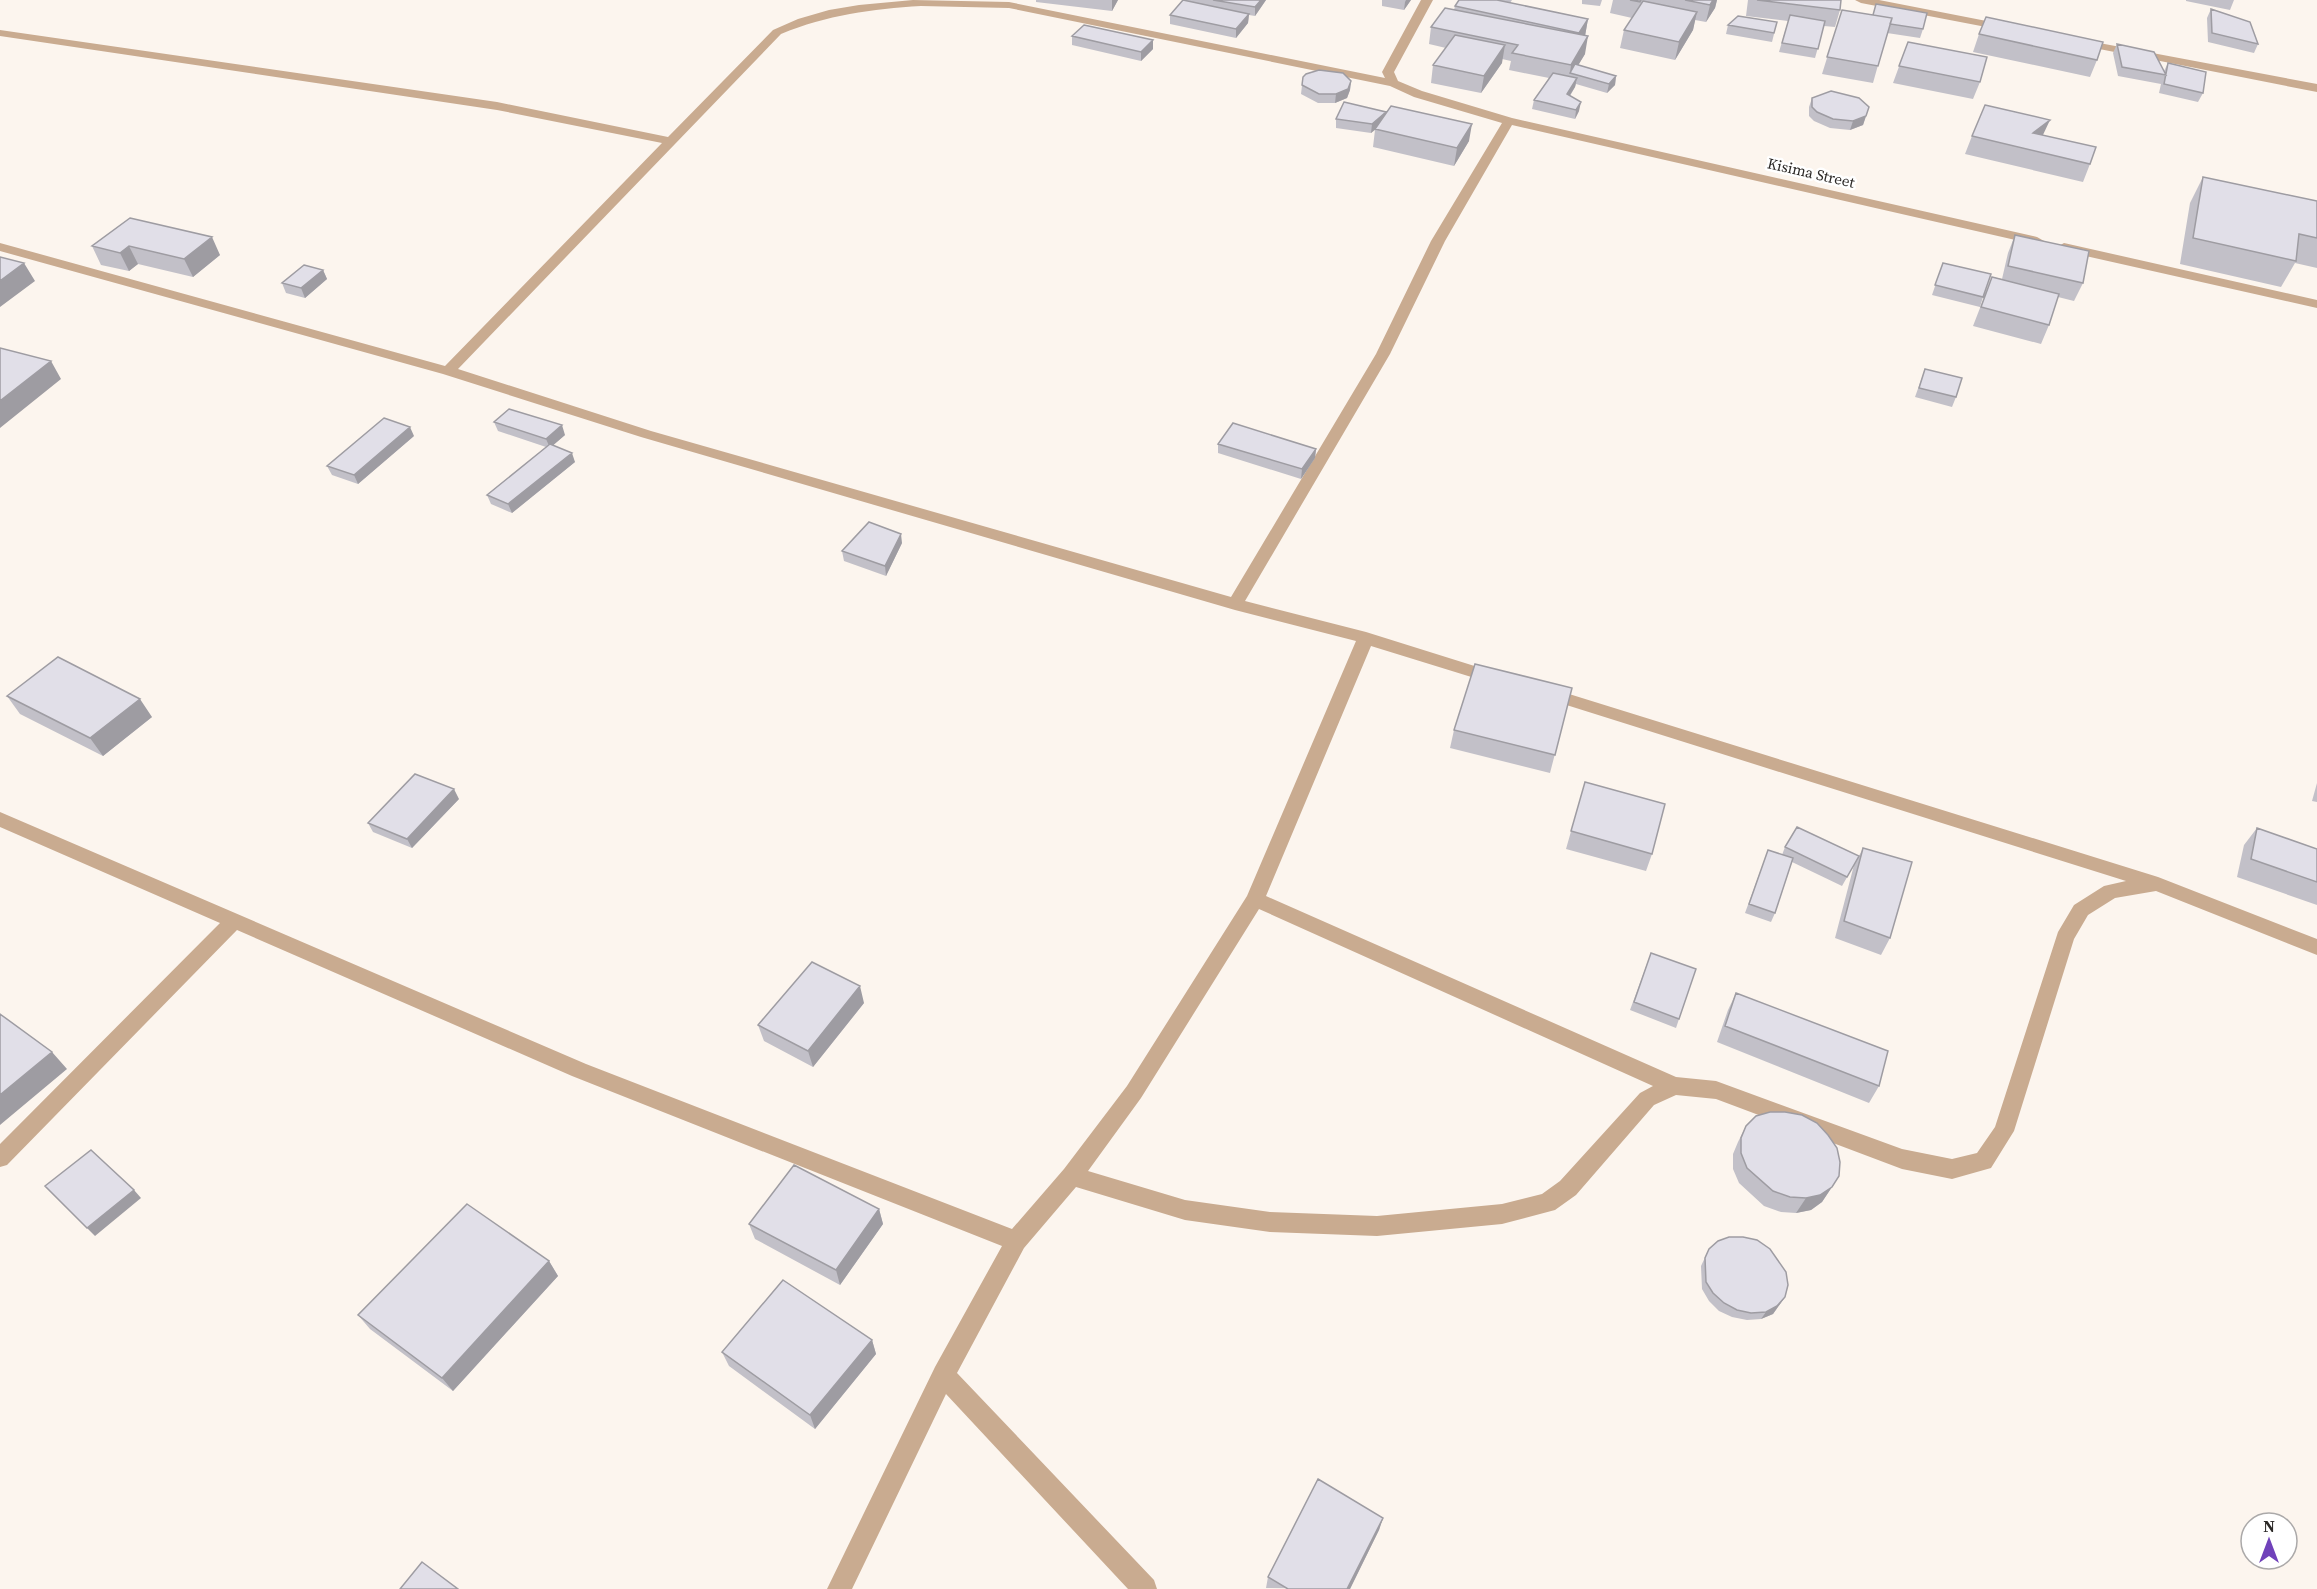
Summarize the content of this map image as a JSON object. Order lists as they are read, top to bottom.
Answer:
{
  "streets": {
    "street": ["Kisima Street"]
  },
  "north": "top"
}
